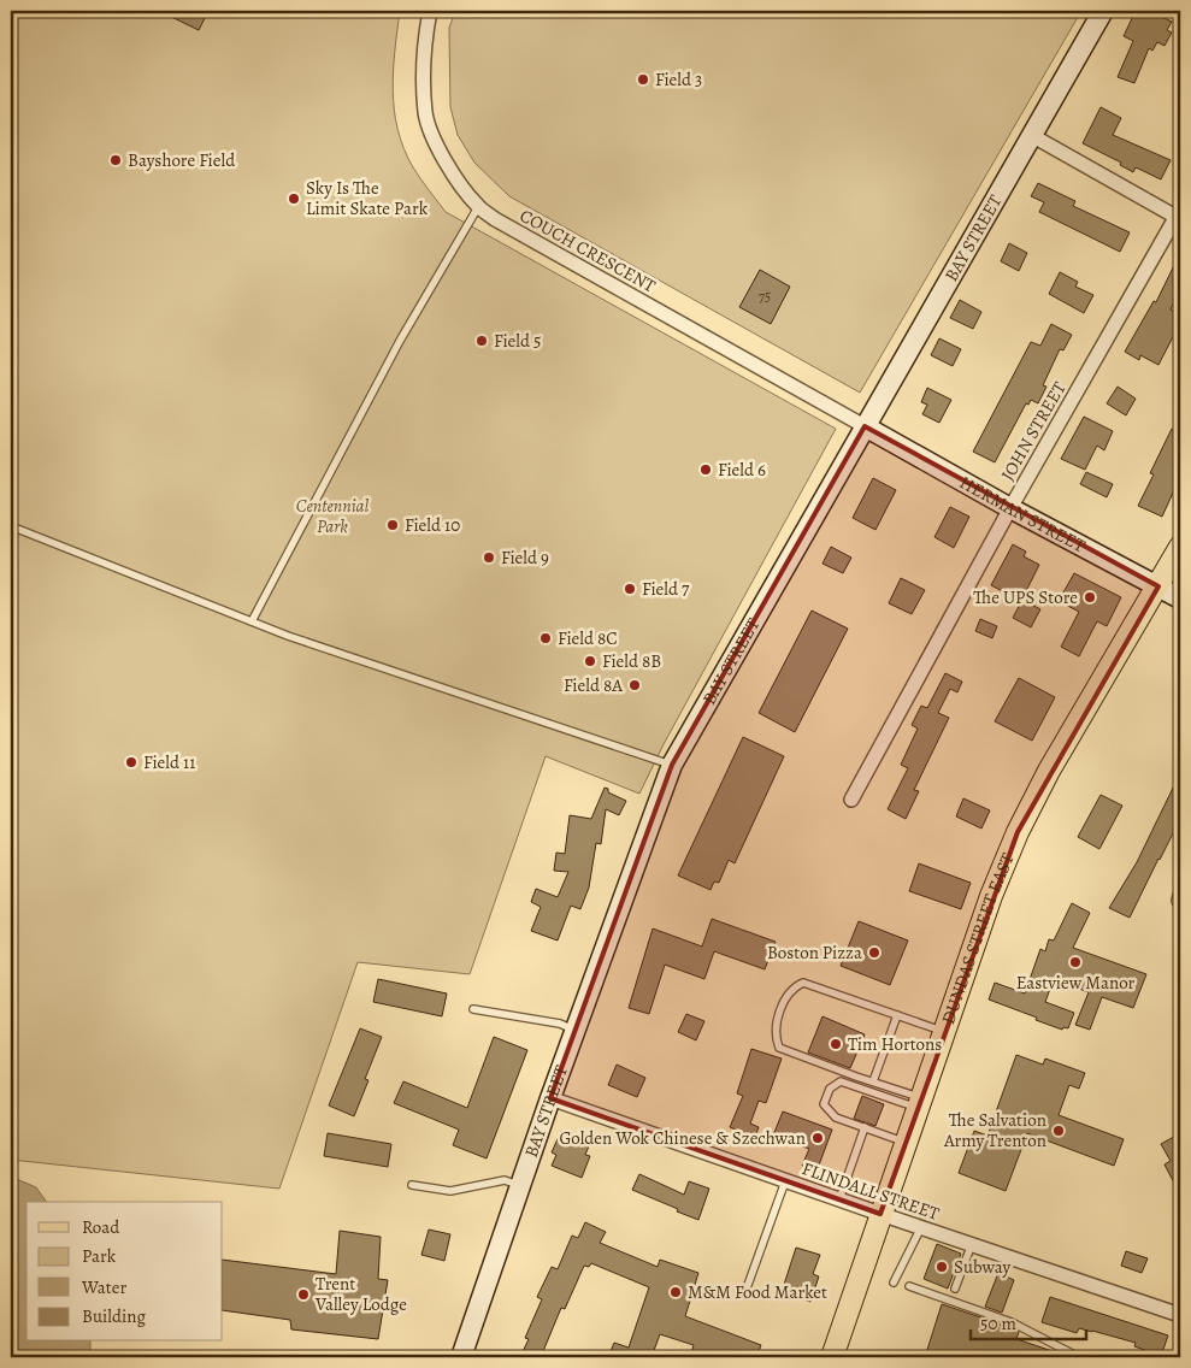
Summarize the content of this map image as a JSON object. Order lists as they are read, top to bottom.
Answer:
{
  "streets": {
    "main road": ["DUNDAS STREET EAST"],
    "street": [
      "BAY STREET",
      "COUCH CRESCENT",
      "JOHN STREET",
      "HERMAN STREET",
      "FLINDALL STREET"
    ]
  },
  "crossings": [
    ["BAY STREET", "COUCH CRESCENT"],
    ["BAY STREET", "HERMAN STREET"],
    ["BAY STREET", "FLINDALL STREET"],
    ["COUCH CRESCENT", "HERMAN STREET"],
    ["JOHN STREET", "HERMAN STREET"],
    ["HERMAN STREET", "DUNDAS STREET EAST"],
    ["DUNDAS STREET EAST", "FLINDALL STREET"]
  ],
  "parks": ["Centennial Park"],
  "places": [
    "Field 3",
    "Bayshore Field",
    "Sky Is The Limit Skate Park",
    "Field 5",
    "Field 6",
    "Field 10",
    "Field 9",
    "Field 7",
    "The UPS Store",
    "Field 8C",
    "Field 8B",
    "Field 8A",
    "Field 11",
    "Boston Pizza",
    "Eastview Manor",
    "Tim Hortons",
    "The Salvation Army Trenton",
    "Golden Wok Chinese & Szechwan",
    "Subway",
    "M&M Food Market",
    "Trent Valley Lodge"
  ],
  "house_numbers": ["75"],
  "legend": [
    "Road",
    "Park",
    "Water",
    "Building"
  ],
  "scale_bar": "50 m"
}
